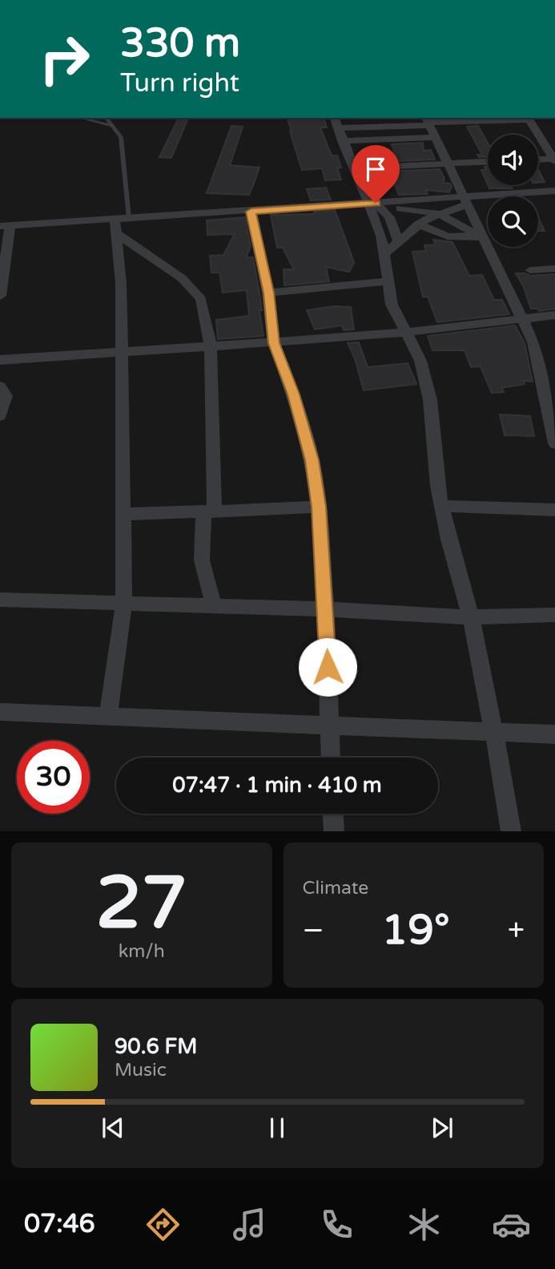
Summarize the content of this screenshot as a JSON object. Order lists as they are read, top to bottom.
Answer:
{
  "page": {
    "turn": ["330 m", "Turn right"],
    "limit": "30",
    "trip": "07:47 · 1 min · 410 m",
    "tile": [
      ["27", "km/h"],
      "Climate"
    ],
    "heat": ["−", "19°", "+"],
    "song": ["90.6 FM", "Music"],
    "tabs": "07:46"
  }
}
